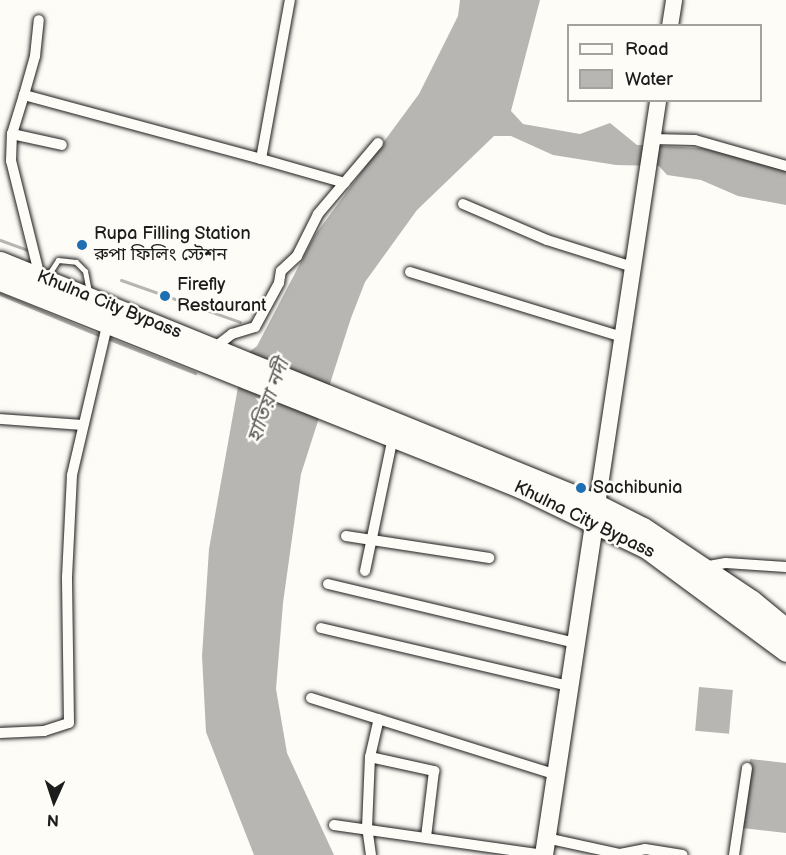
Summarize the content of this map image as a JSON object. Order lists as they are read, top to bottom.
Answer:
{
  "streets": {
    "highway": ["Khulna City Bypass"]
  },
  "water": ["হাতিয়া নদী"],
  "places": ["Rupa Filling Station রুপা ফিলিং স্টেশন", "Firefly Restaurant", "Sachibunia"],
  "legend": ["Road", "Water"],
  "north": "bottom"
}
